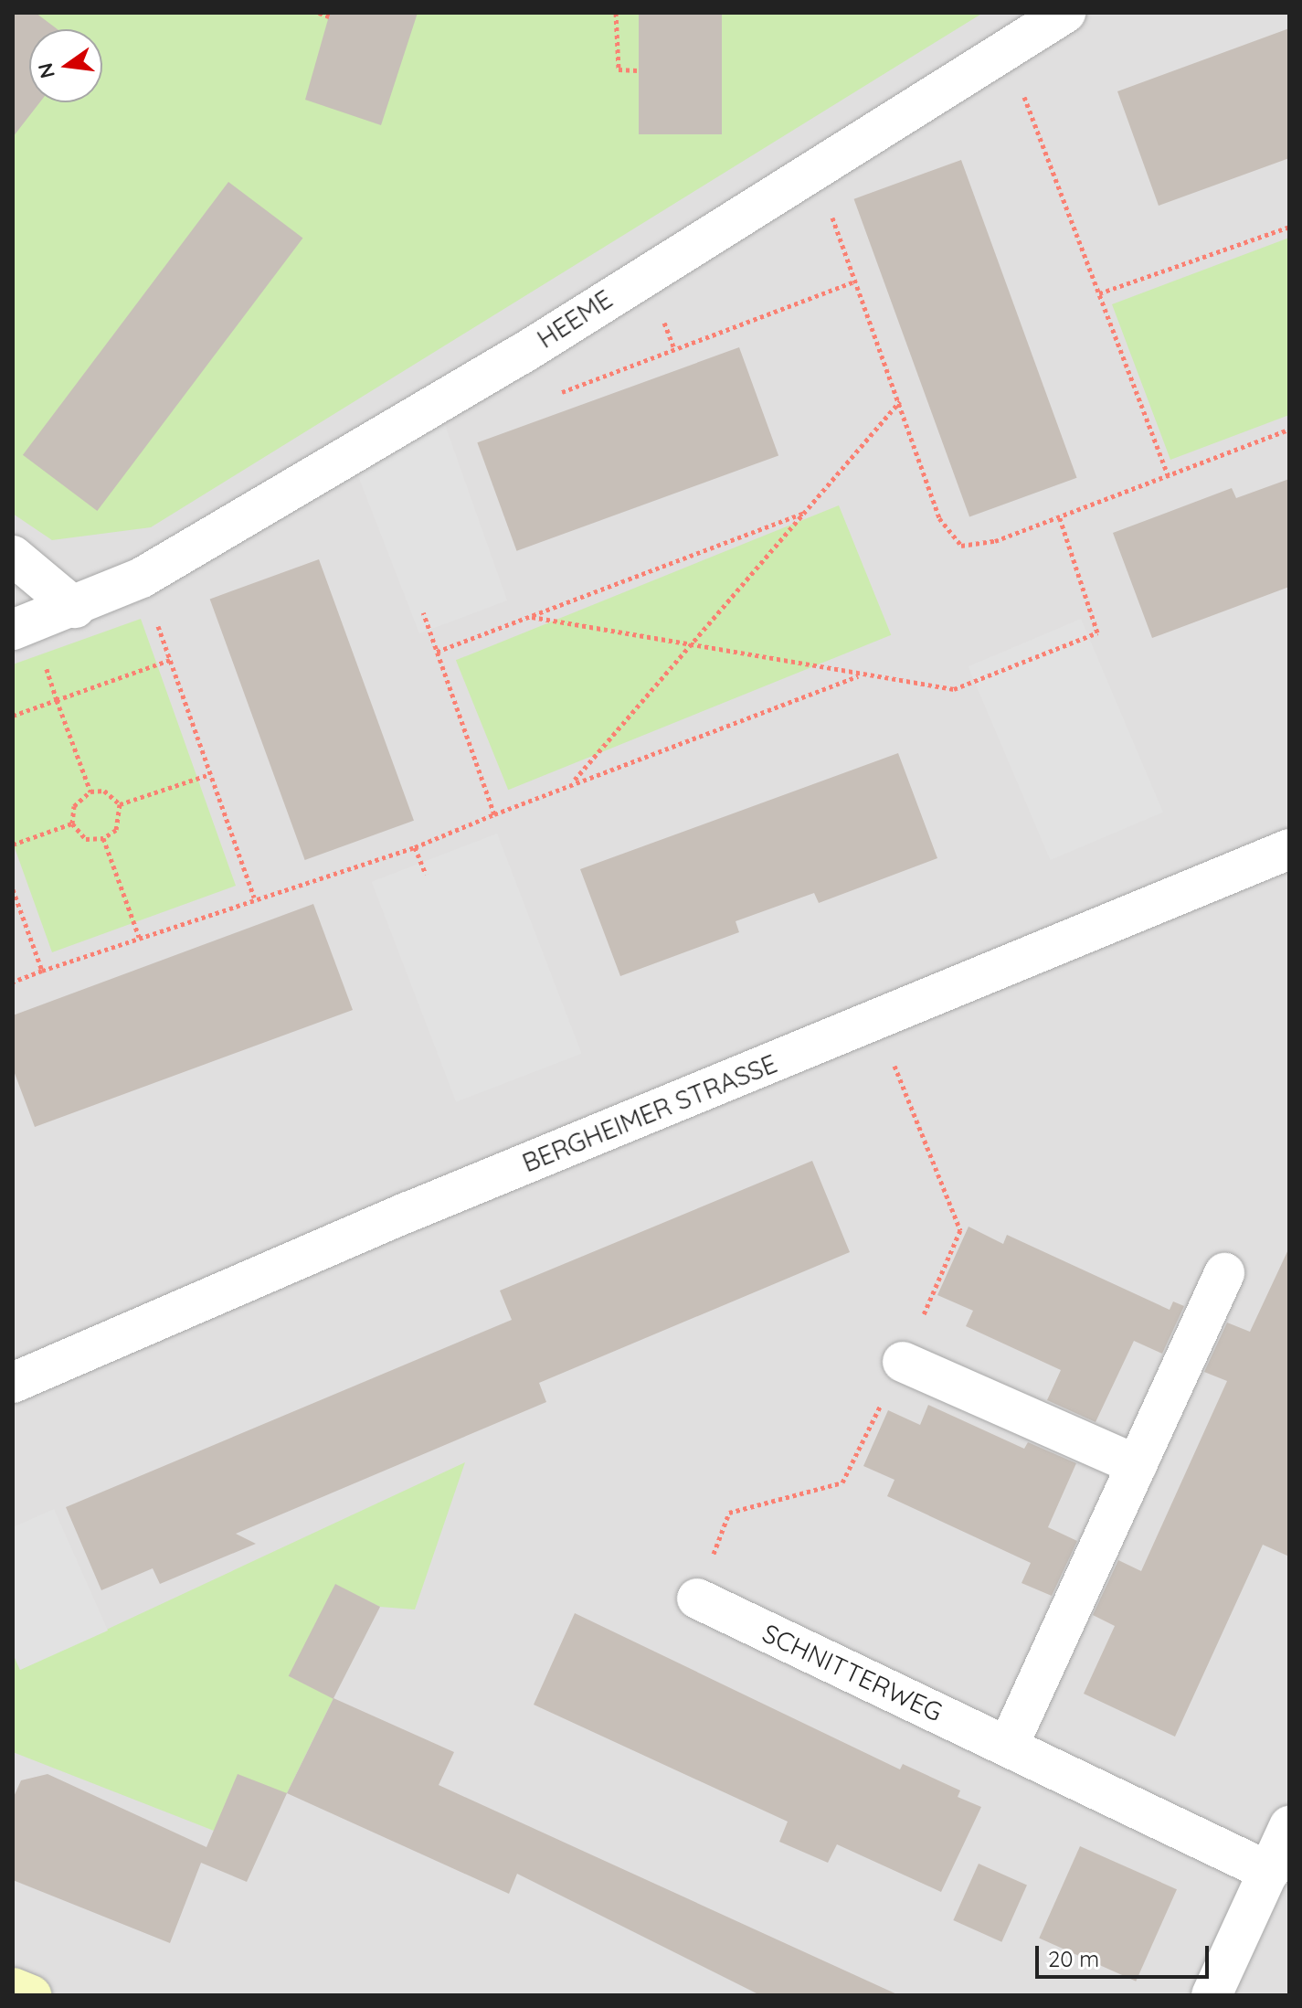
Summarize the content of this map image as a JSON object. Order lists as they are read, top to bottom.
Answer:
{
  "streets": {
    "street": ["HEEME", "BERGHEIMER STRASSE", "SCHNITTERWEG"]
  },
  "scale_bar": "20 m",
  "north": "left"
}
